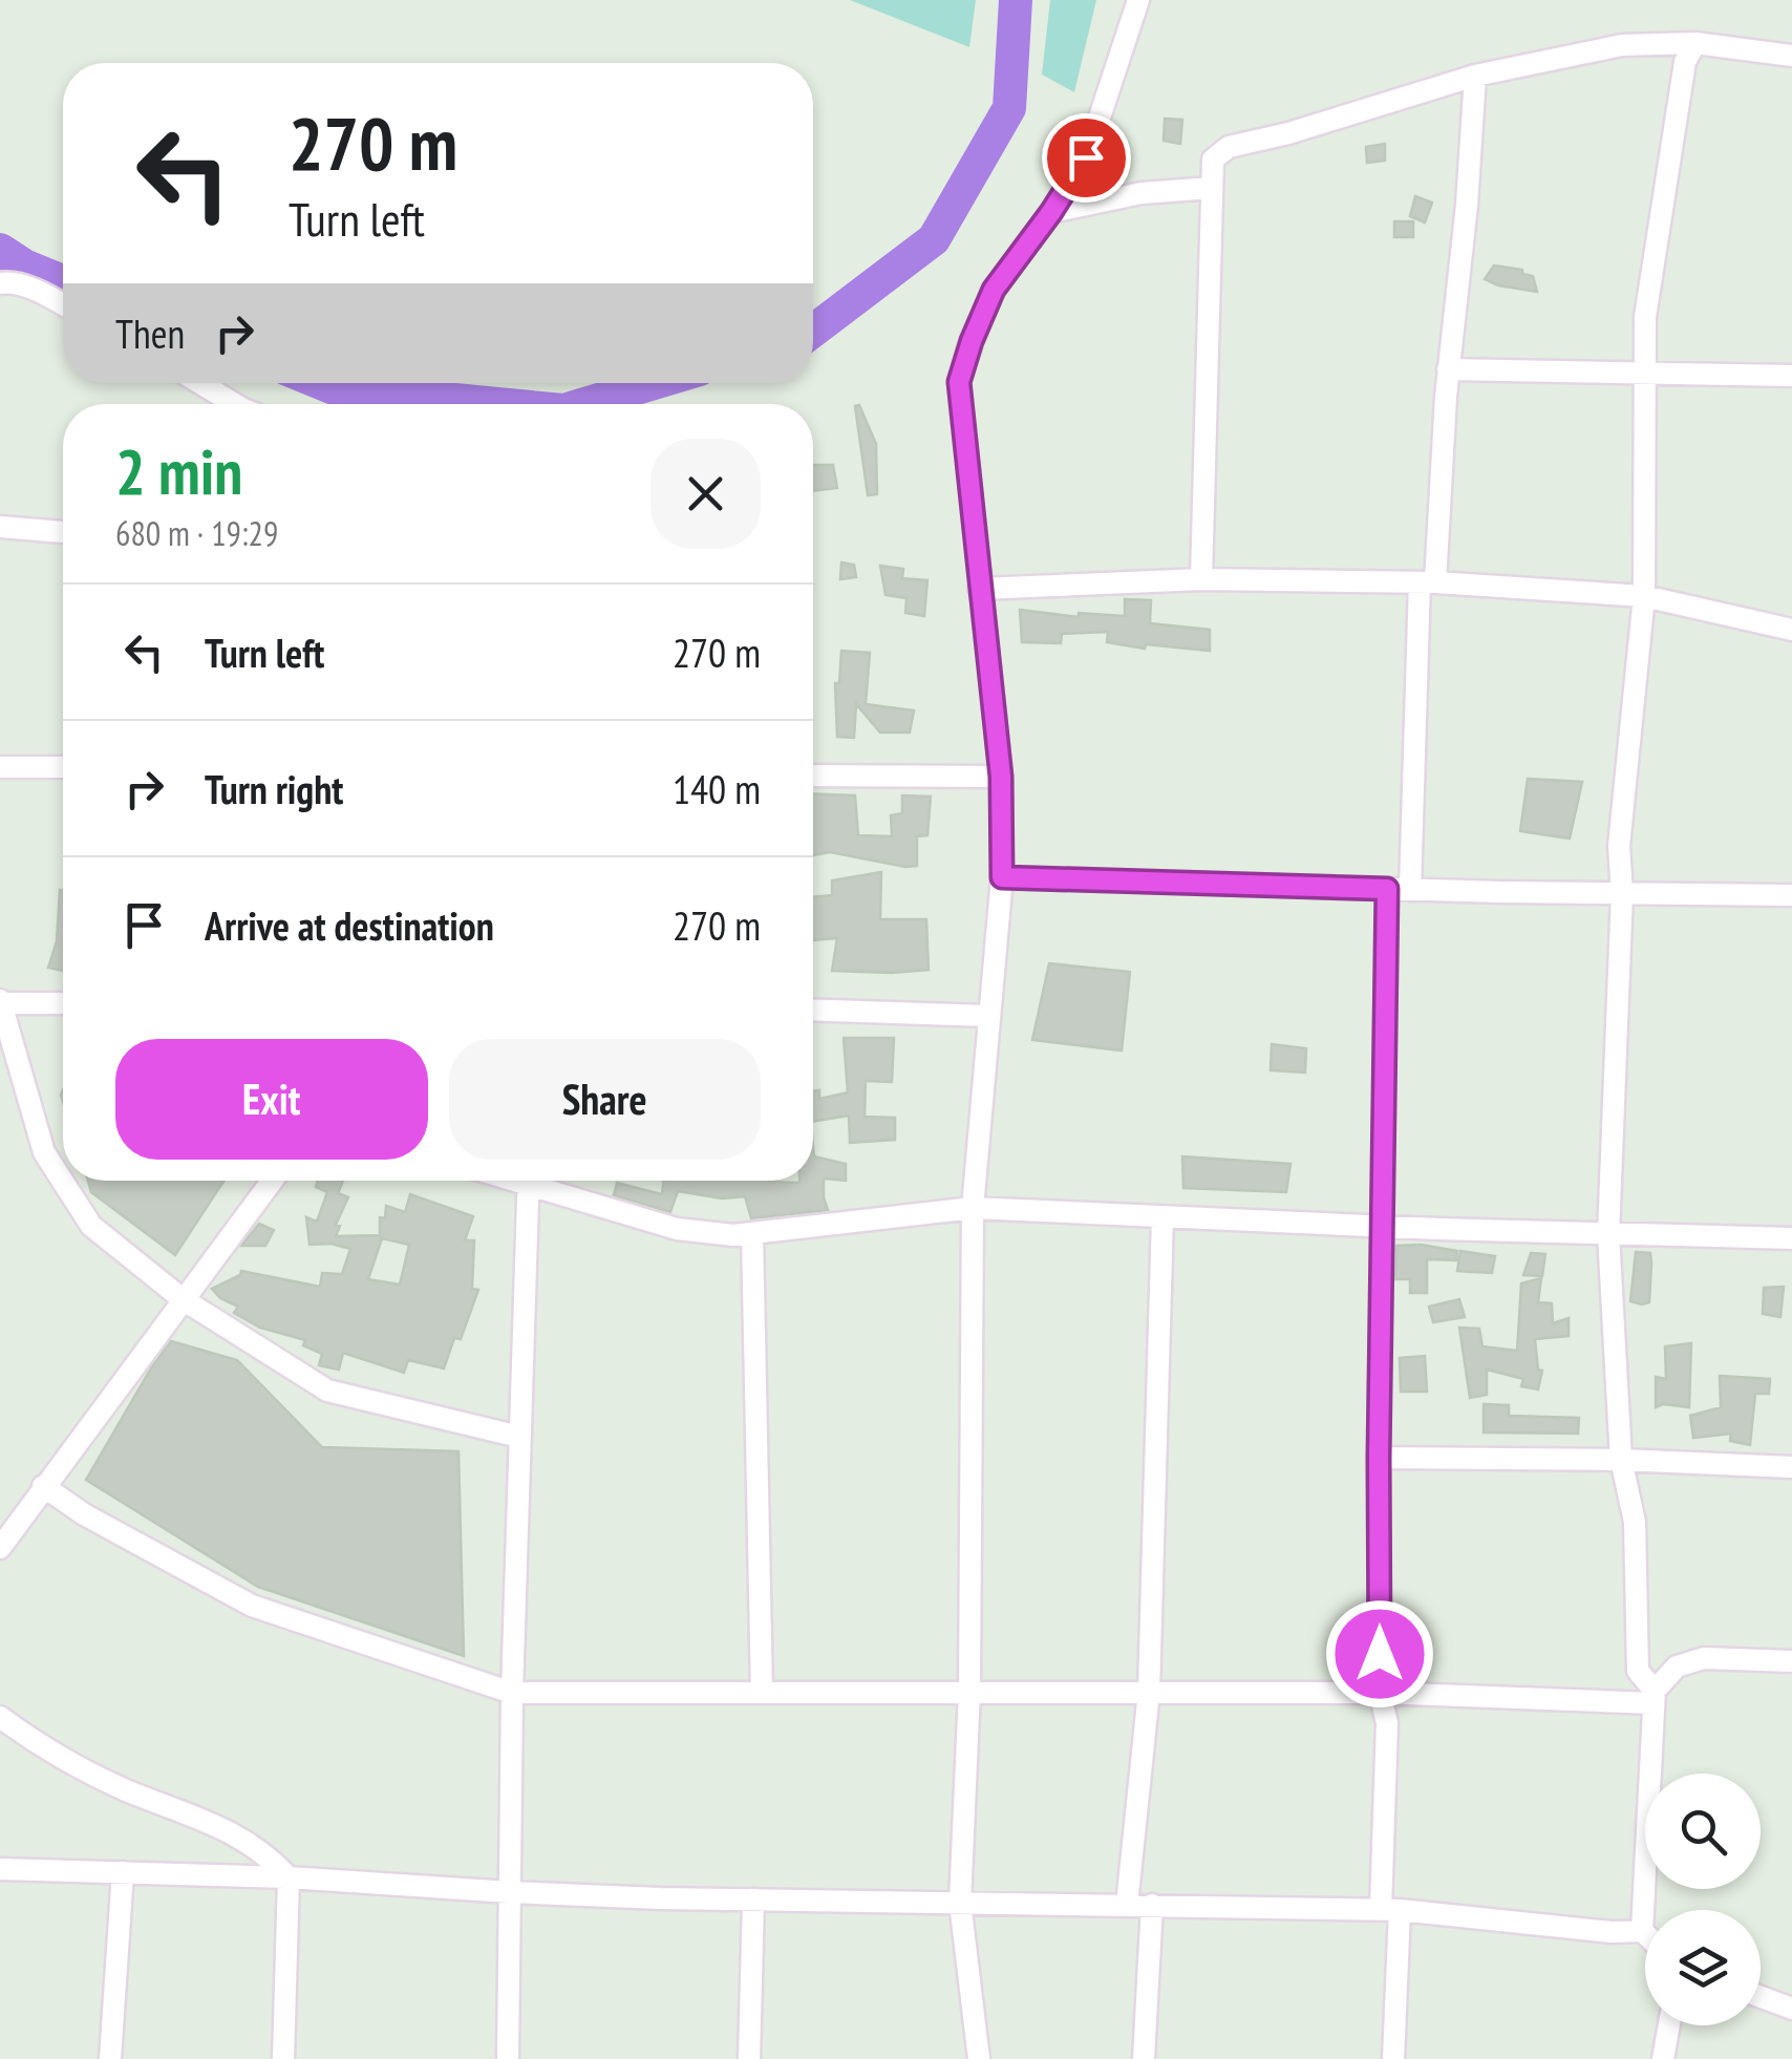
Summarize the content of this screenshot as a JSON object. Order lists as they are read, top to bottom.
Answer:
{
  "page": {
    "turn": ["270 m", "Turn left"],
    "then": "Then",
    "heading": ["2 min", "680 m · 19:29"],
    "list": [
      {
        "name": "Turn left",
        "value": "270 m"
      },
      {
        "name": "Turn right",
        "value": "140 m"
      },
      {
        "name": "Arrive at destination",
        "value": "270 m"
      }
    ],
    "buttons": ["Exit", "Share"]
  }
}
